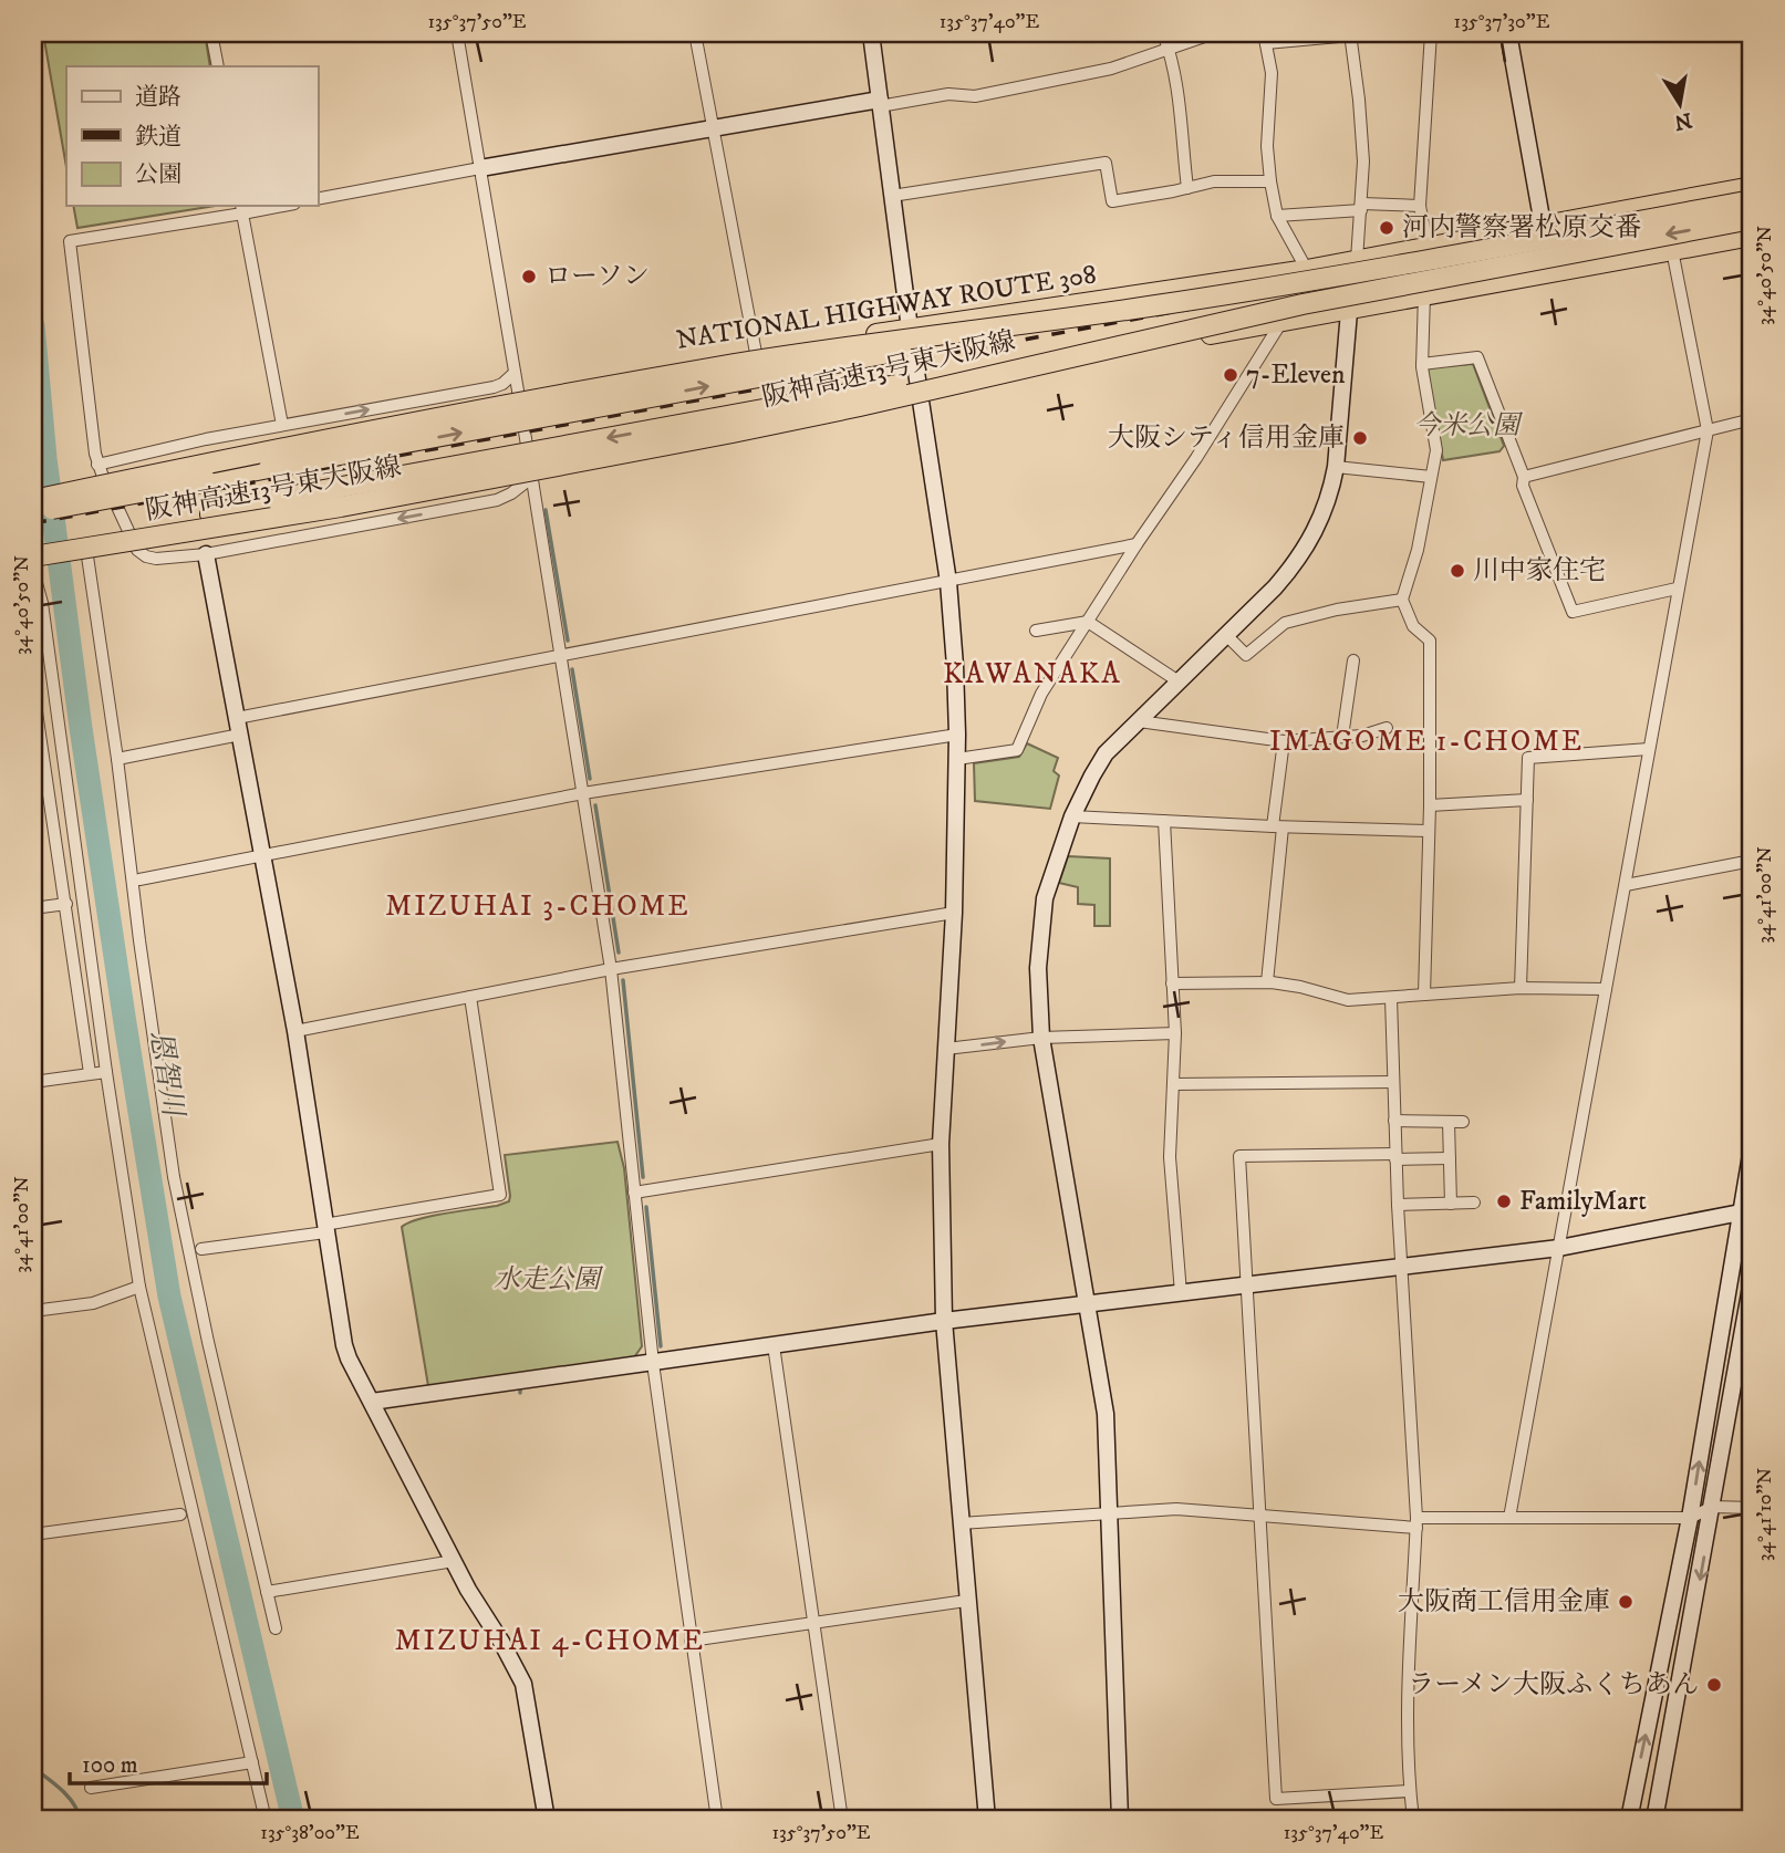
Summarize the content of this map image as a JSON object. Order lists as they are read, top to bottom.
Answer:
{
  "streets": {
    "highway": ["NATIONAL HIGHWAY ROUTE 308", "阪神高速13号東大阪線"]
  },
  "crossings": [
    ["NATIONAL HIGHWAY ROUTE 308", "阪神高速13号東大阪線"]
  ],
  "districts": [
    "KAWANAKA",
    "IMAGOME 1-CHOME",
    "MIZUHAI 3-CHOME",
    "MIZUHAI 4-CHOME"
  ],
  "water": ["恩智川"],
  "parks": ["今米公園", "水走公園"],
  "places": [
    "河内警察署松原交番",
    "ローソン",
    "7-Eleven",
    "大阪シティ信用金庫",
    "川中家住宅",
    "FamilyMart",
    "大阪商工信用金庫",
    "ラーメン大阪ふくちあん"
  ],
  "legend": ["道路", "鉄道", "公園"],
  "scale_bar": "100 m",
  "north": "bottom",
  "coordinates": [
    "135°37'50\"E",
    "135°37'40\"E",
    "135°37'30\"E",
    "34°40'50\"N",
    "34°41'00\"N",
    "34°41'10\"N",
    "135°38'00\"E"
  ]
}
